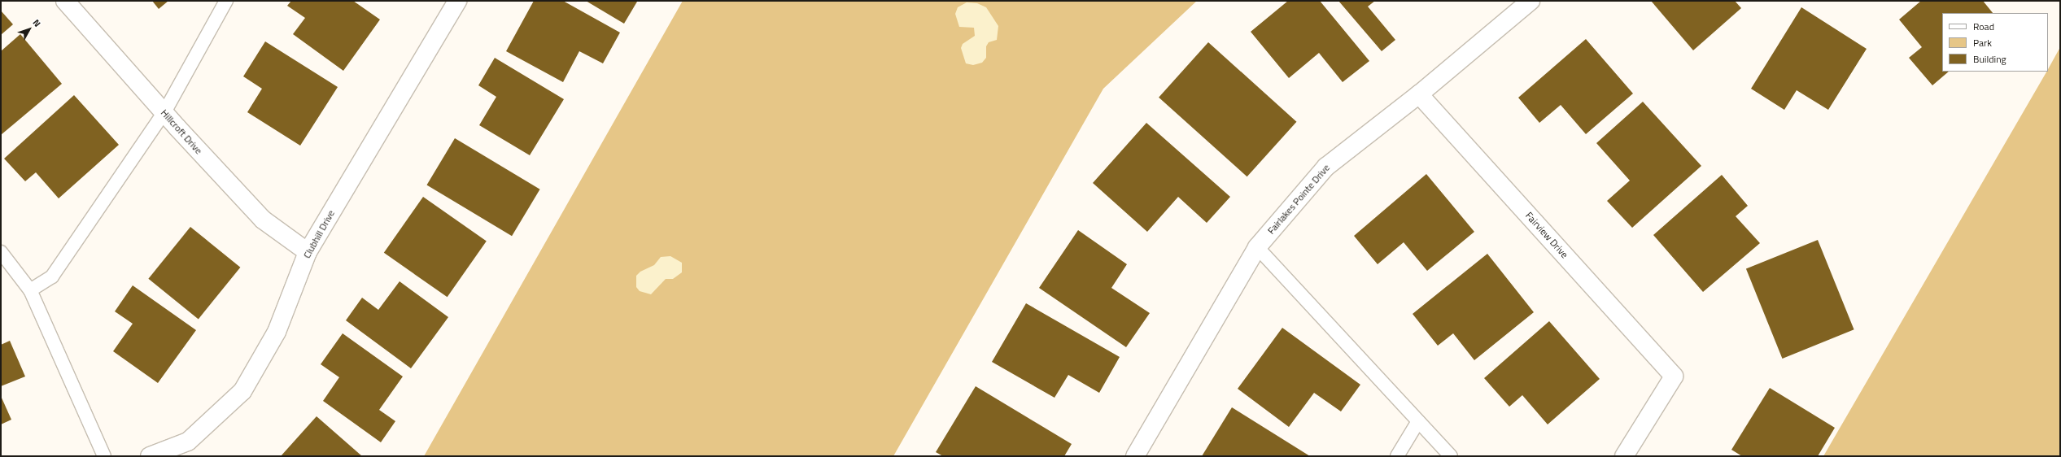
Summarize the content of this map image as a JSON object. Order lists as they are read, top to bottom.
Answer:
{
  "streets": {
    "street": [
      "Hillcroft Drive",
      "Fairlakes Pointe Drive",
      "Clubhill Drive",
      "Fairview Drive"
    ]
  },
  "crossings": [
    ["Hillcroft Drive", "Clubhill Drive"],
    ["Fairlakes Pointe Drive", "Fairview Drive"]
  ],
  "legend": ["Road", "Park", "Building"],
  "north": "top right"
}
